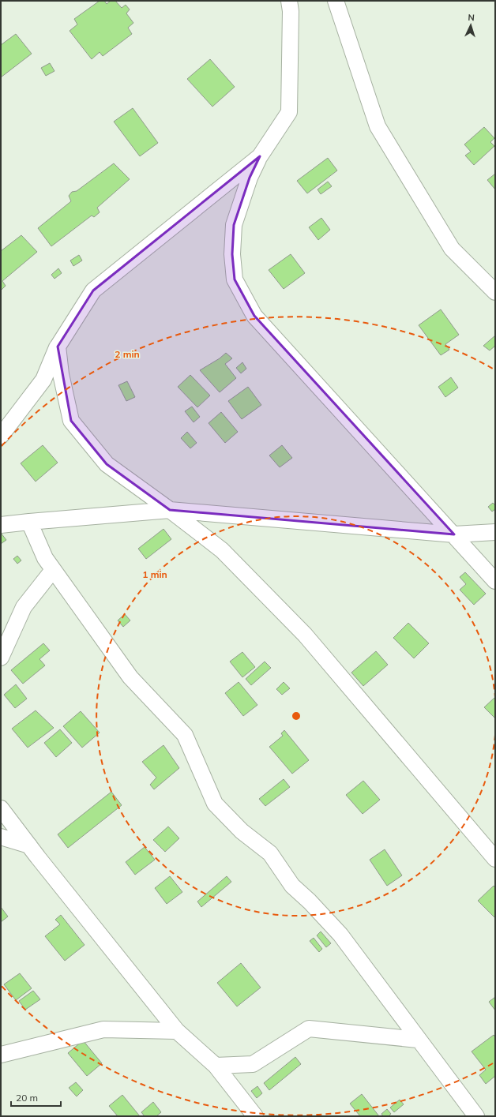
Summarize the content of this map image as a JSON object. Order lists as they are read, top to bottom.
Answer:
{
  "scale_bar": "20 m",
  "north": "top",
  "rings": ["2 min", "1 min"]
}
